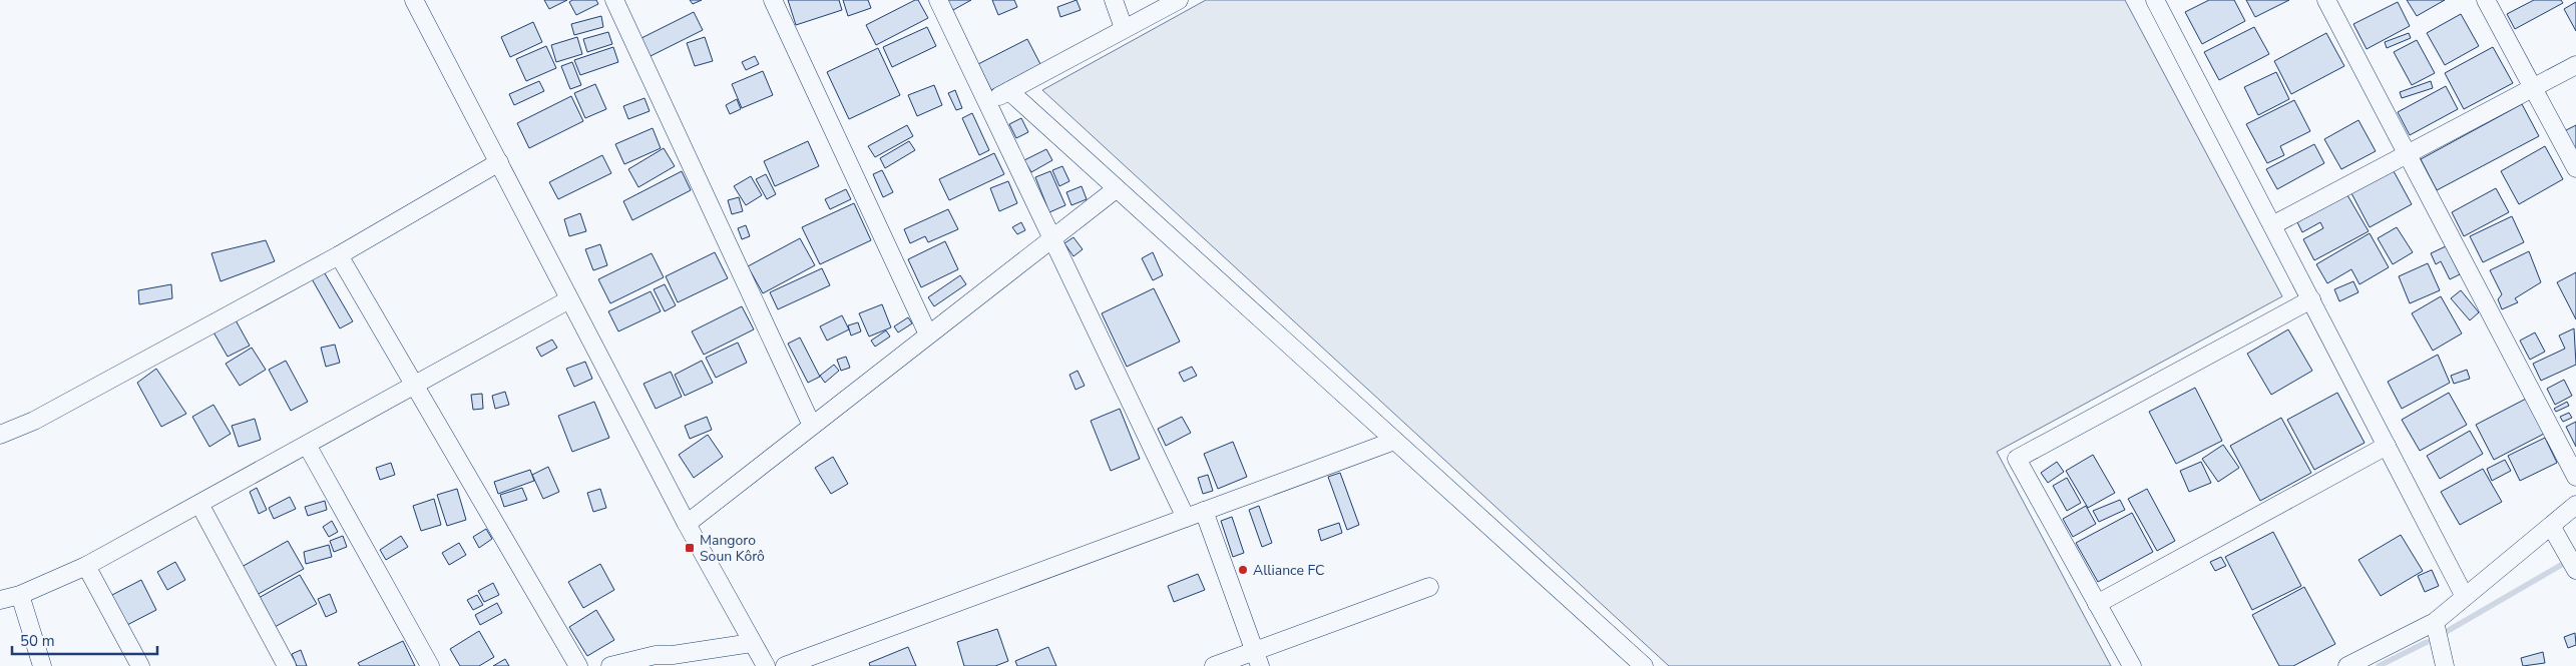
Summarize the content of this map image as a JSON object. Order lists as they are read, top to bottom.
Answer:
{
  "places": {
    "transit": ["Mangoro Soun Kôrô"],
    "other": ["Alliance FC"]
  },
  "scale_bar": "50 m"
}
